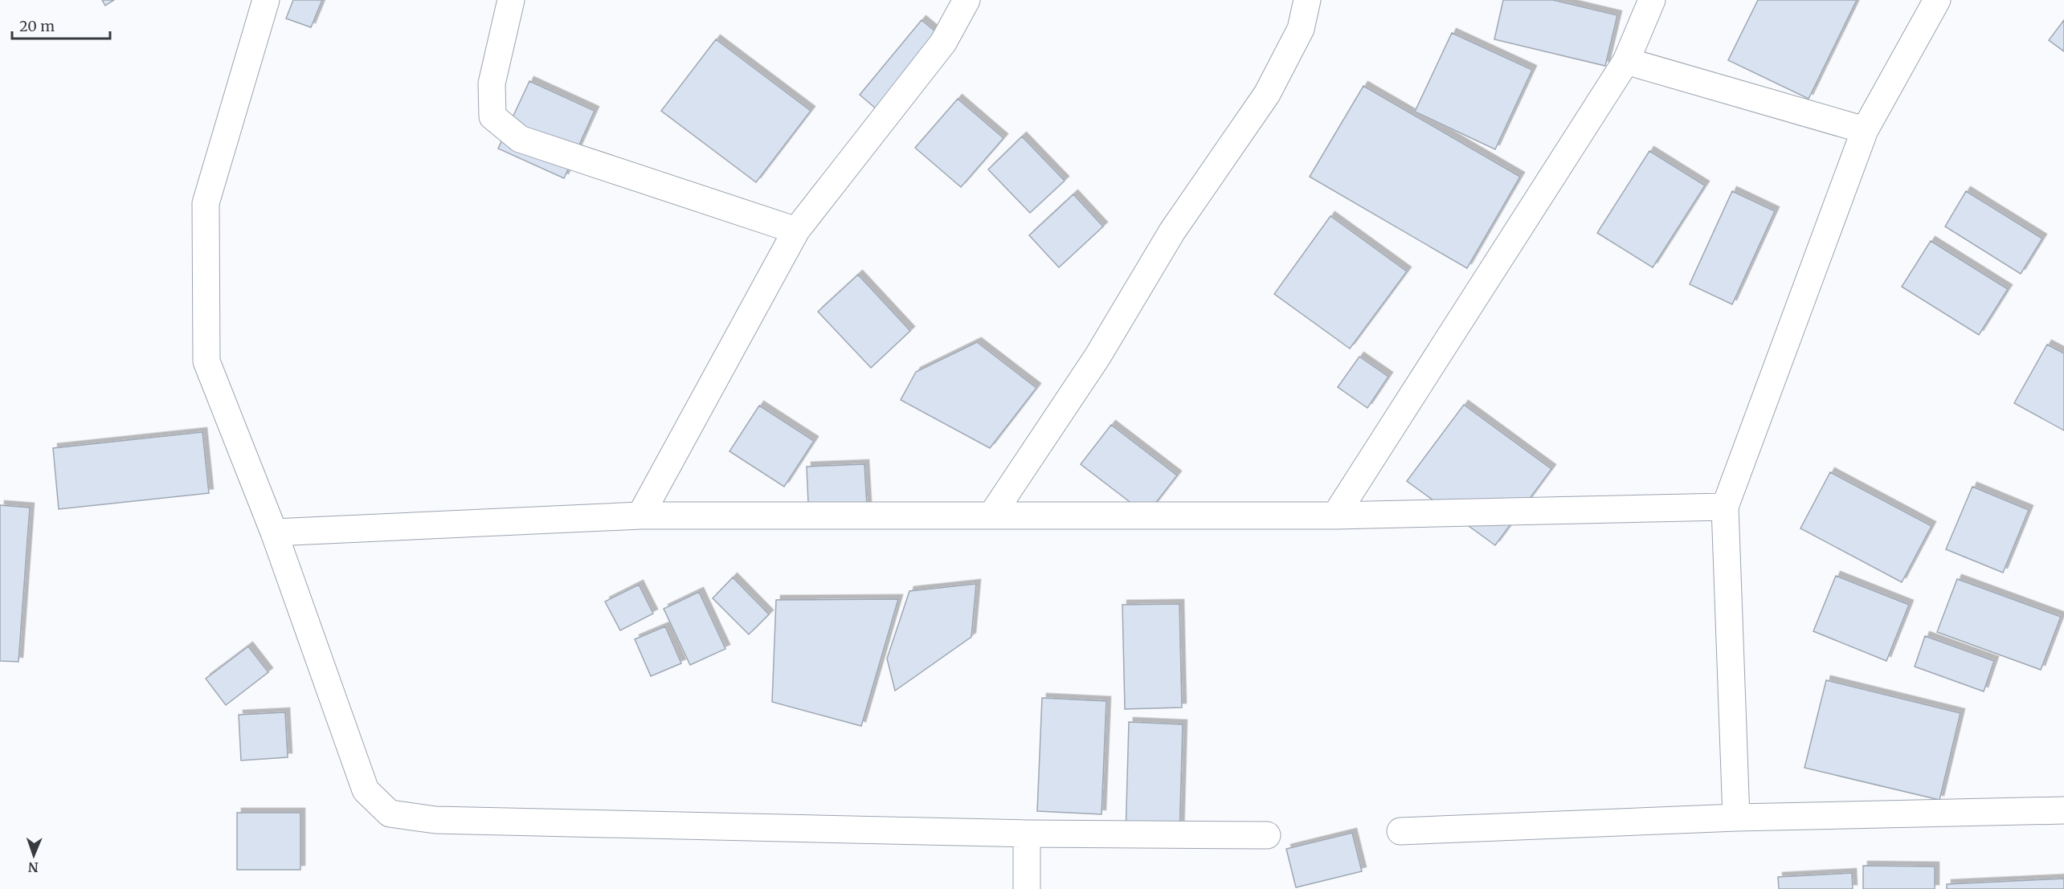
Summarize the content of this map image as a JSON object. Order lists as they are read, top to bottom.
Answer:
{
  "scale_bar": "20 m",
  "north": "bottom"
}
